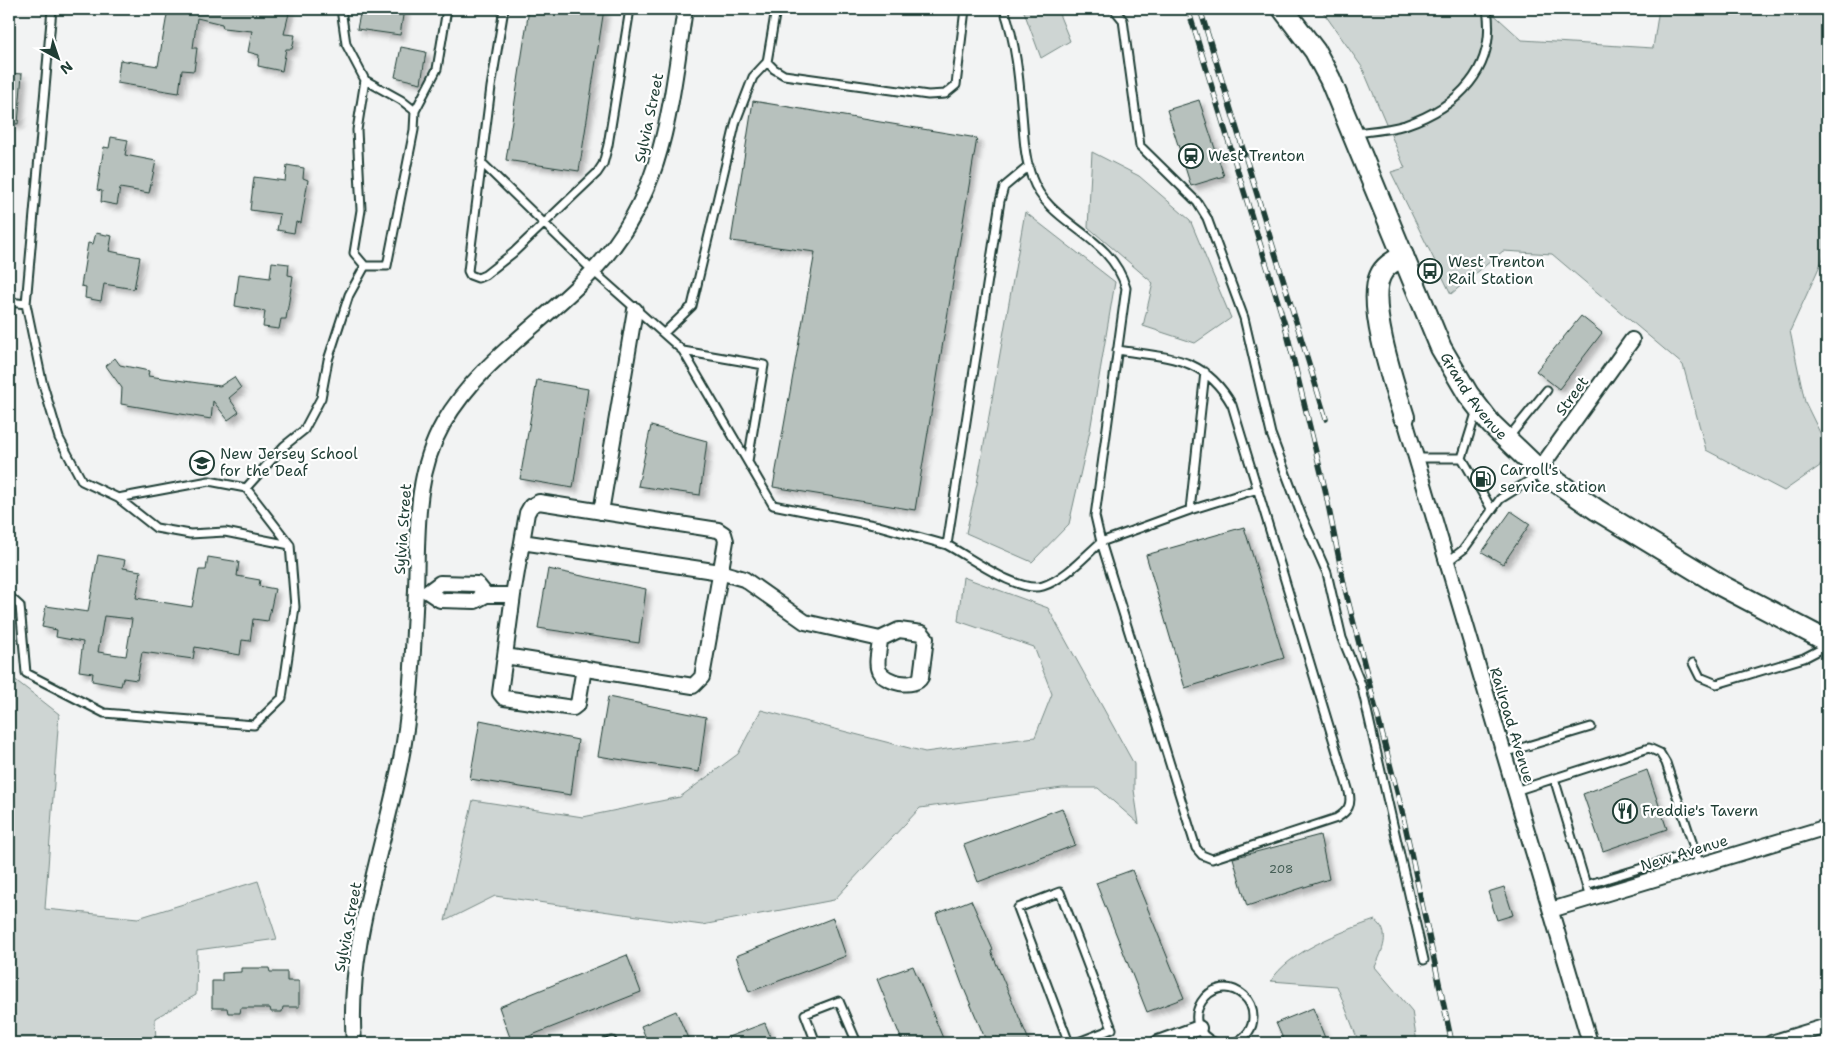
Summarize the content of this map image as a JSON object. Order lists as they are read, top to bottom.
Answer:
{
  "streets": {
    "main road": ["Grand Avenue"],
    "street": [
      "Sylvia Street",
      "Street",
      "Railroad Avenue",
      "New Avenue"
    ]
  },
  "crossings": [
    ["Grand Avenue", "Street"],
    ["Railroad Avenue", "New Avenue"]
  ],
  "places": {
    "station": ["West Trenton"],
    "bus stop": ["West Trenton Rail Station"],
    "school or university": ["New Jersey School for the Deaf"],
    "fuel station": ["Carroll's service station"],
    "restaurant": ["Freddie's Tavern"]
  },
  "house_numbers": ["208"],
  "north": "bottom right"
}
